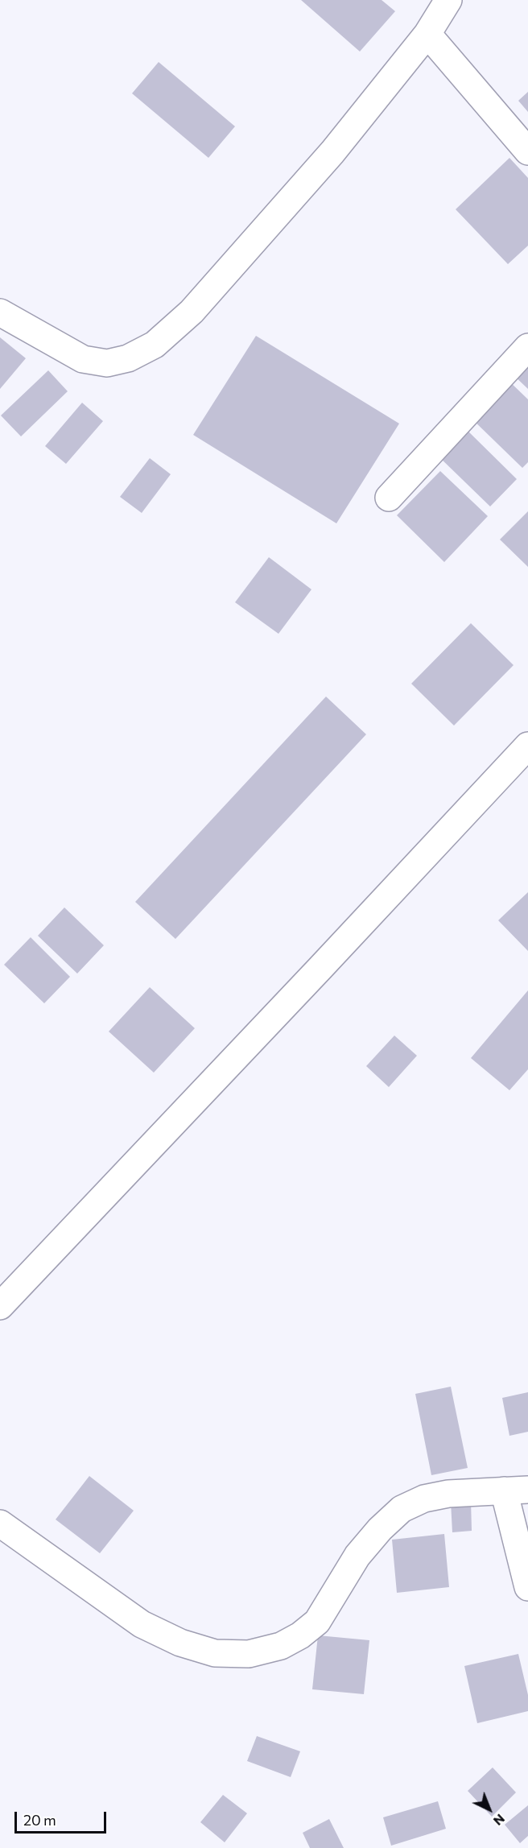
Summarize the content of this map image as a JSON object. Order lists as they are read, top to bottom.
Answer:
{
  "scale_bar": "20 m",
  "north": "bottom right"
}
